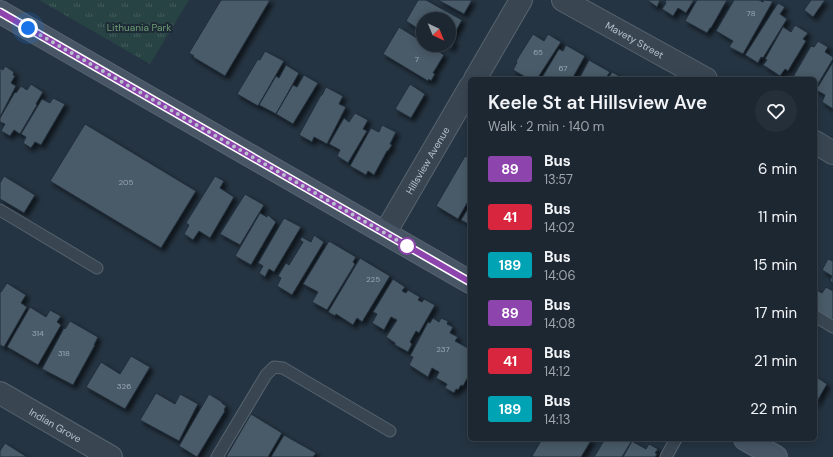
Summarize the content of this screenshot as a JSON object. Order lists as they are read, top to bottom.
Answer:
{
  "streets": {
    "street": ["Mavety Street", "Hillsview Avenue", "Indian Grove"]
  },
  "parks": ["Lithuania Park"],
  "lines": ["bus line 89"],
  "house_numbers": [
    "78",
    "65",
    "7",
    "67",
    "205",
    "225",
    "314",
    "237",
    "318",
    "326"
  ],
  "north": "bottom right",
  "page": {
    "heading": ["Keele St at Hillsview Ave", "Walk · 2 min · 140 m"],
    "list": [
      {
        "mark": "89",
        "name": "Bus",
        "note": "13:57",
        "value": "6 min"
      },
      {
        "mark": "41",
        "name": "Bus",
        "note": "14:02",
        "value": "11 min"
      },
      {
        "mark": "189",
        "name": "Bus",
        "note": "14:06",
        "value": "15 min"
      },
      {
        "mark": "89",
        "name": "Bus",
        "note": "14:08",
        "value": "17 min"
      },
      {
        "mark": "41",
        "name": "Bus",
        "note": "14:12",
        "value": "21 min"
      },
      {
        "mark": "189",
        "name": "Bus",
        "note": "14:13",
        "value": "22 min"
      }
    ]
  }
}
